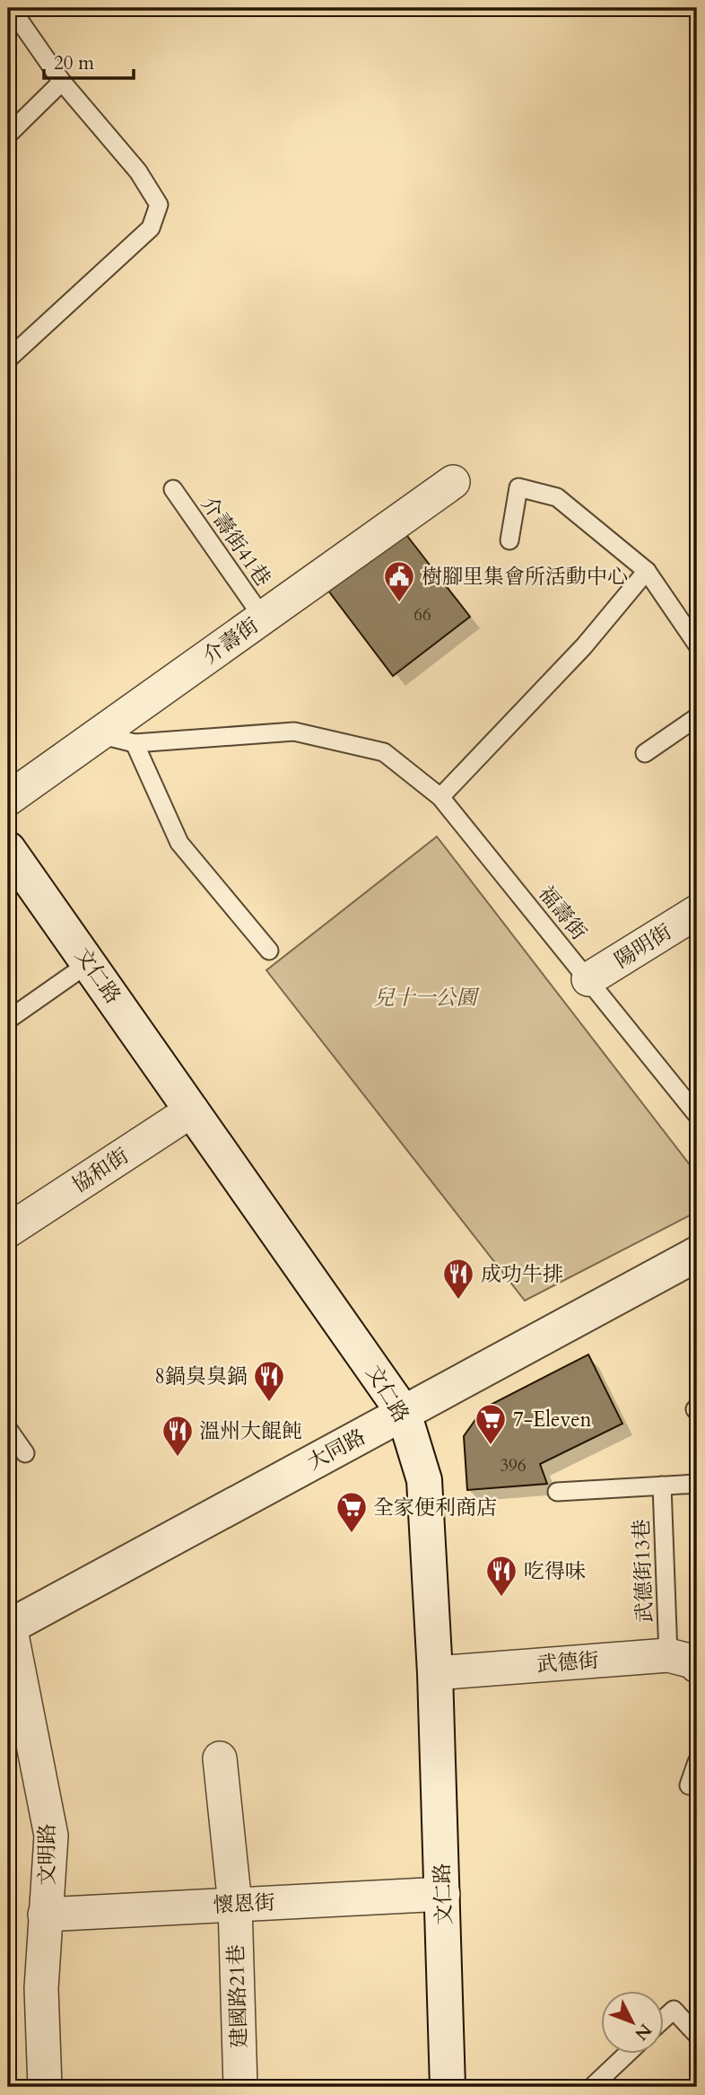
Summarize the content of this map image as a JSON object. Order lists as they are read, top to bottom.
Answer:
{
  "streets": {
    "main road": ["文仁路", "大同路"],
    "street": [
      "介壽街",
      "陽明街",
      "協和街",
      "武德街",
      "文明路",
      "懷恩街",
      "建國路21巷"
    ],
    "lane": ["介壽街41巷", "福壽街", "武德街13巷"]
  },
  "crossings": [
    ["介壽街41巷", "介壽街"],
    ["介壽街", "福壽街"],
    ["福壽街", "陽明街"],
    ["文仁路", "協和街"],
    ["文仁路", "大同路"],
    ["文仁路", "武德街"],
    ["文仁路", "懷恩街"],
    ["大同路", "文明路"],
    ["武德街13巷", "武德街"],
    ["文明路", "懷恩街"],
    ["懷恩街", "建國路21巷"]
  ],
  "parks": ["兒十一公園"],
  "places": {
    "public building": ["樹腳里集會所活動中心"],
    "restaurant": [
      "成功牛排",
      "8鍋臭臭鍋",
      "溫州大餛飩",
      "吃得味"
    ],
    "supermarket": ["7-Eleven", "全家便利商店"]
  },
  "house_numbers": ["66", "396"],
  "scale_bar": "20 m",
  "north": "bottom right"
}
